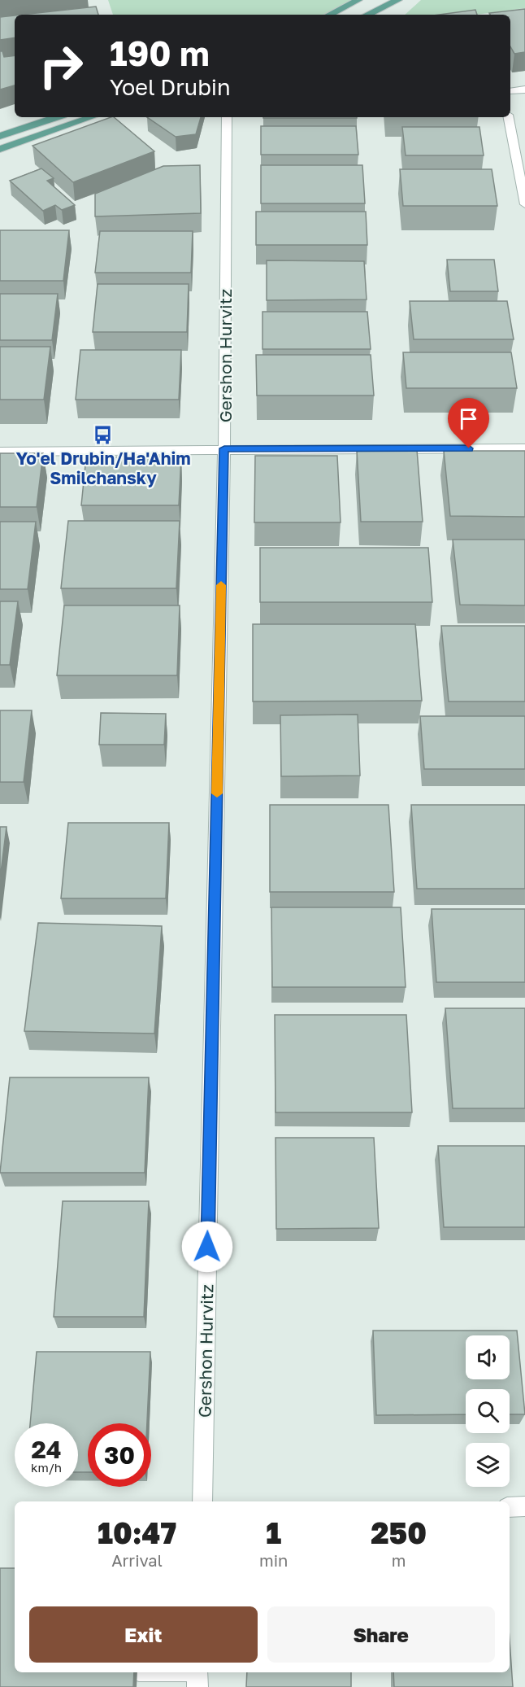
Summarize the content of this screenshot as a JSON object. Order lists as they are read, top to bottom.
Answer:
{
  "streets": {
    "street": ["Gershon Hurvitz"]
  },
  "places": {
    "bus stop": ["Yo'el Drubin/Ha'Ahim Smilchansky"]
  },
  "page": {
    "turn": ["190 m", "Yoel Drubin"],
    "speed": "24 km/h",
    "limit": "30",
    "eta": [
      "10:47",
      "Arrival",
      "1",
      "min",
      "250",
      "m"
    ],
    "buttons": ["Exit", "Share"]
  }
}
